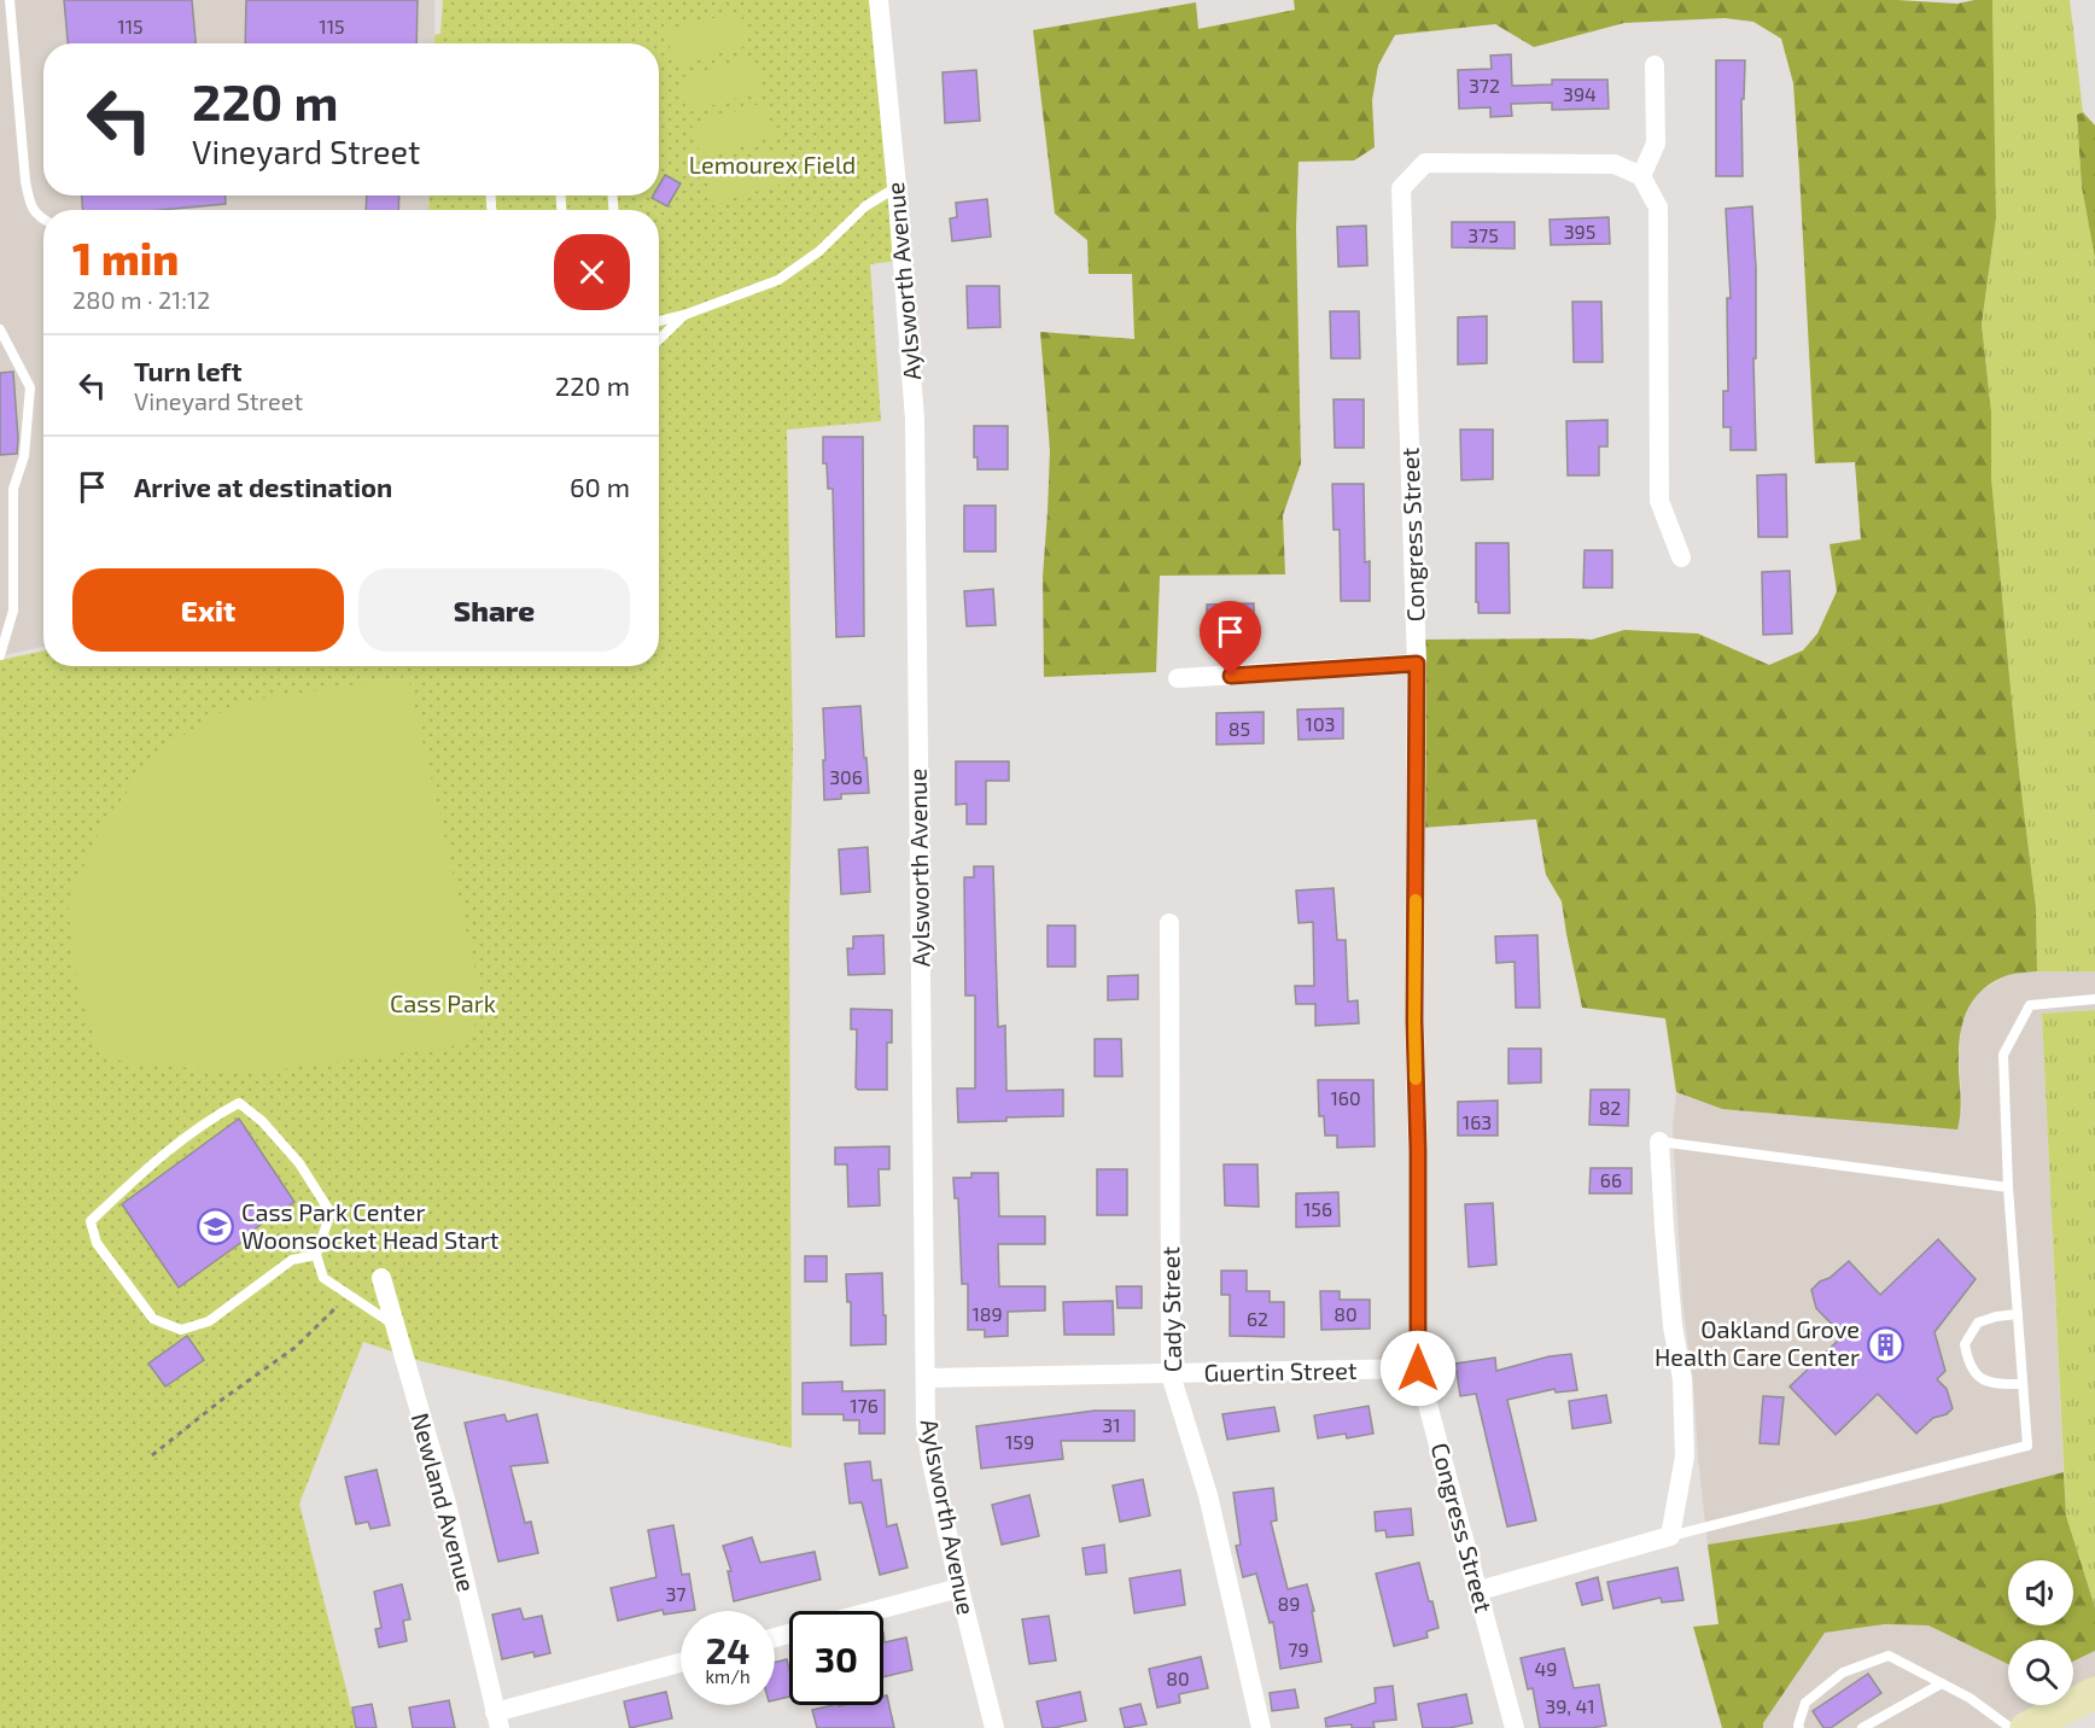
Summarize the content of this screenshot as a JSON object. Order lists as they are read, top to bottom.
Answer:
{
  "streets": {
    "street": [
      "Aylsworth Avenue",
      "Congress Street",
      "Cady Street",
      "Guertin Street",
      "Newland Avenue"
    ]
  },
  "crossings": [
    ["Aylsworth Avenue", "Guertin Street"],
    ["Congress Street", "Guertin Street"],
    ["Cady Street", "Guertin Street"]
  ],
  "parks": ["Lemourex Field", "Cass Park"],
  "places": {
    "school or university": ["Cass Park Center Woonsocket Head Start"],
    "building": ["Oakland Grove Health Care Center"]
  },
  "house_numbers": [
    "115",
    "115",
    "372",
    "394",
    "395",
    "375",
    "103",
    "85",
    "306",
    "160",
    "82",
    "163",
    "66",
    "156",
    "189",
    "80",
    "62",
    "176",
    "31",
    "159",
    "37",
    "89",
    "79",
    "49",
    "80",
    "39, 41"
  ],
  "page": {
    "turn": ["220 m", "Vineyard Street"],
    "heading": ["1 min", "280 m · 21:12"],
    "list": [
      {
        "name": "Turn left",
        "note": "Vineyard Street",
        "value": "220 m"
      },
      {
        "name": "Arrive at destination",
        "value": "60 m"
      }
    ],
    "buttons": ["Exit", "Share"],
    "speed": "24 km/h",
    "limit": "30"
  }
}
